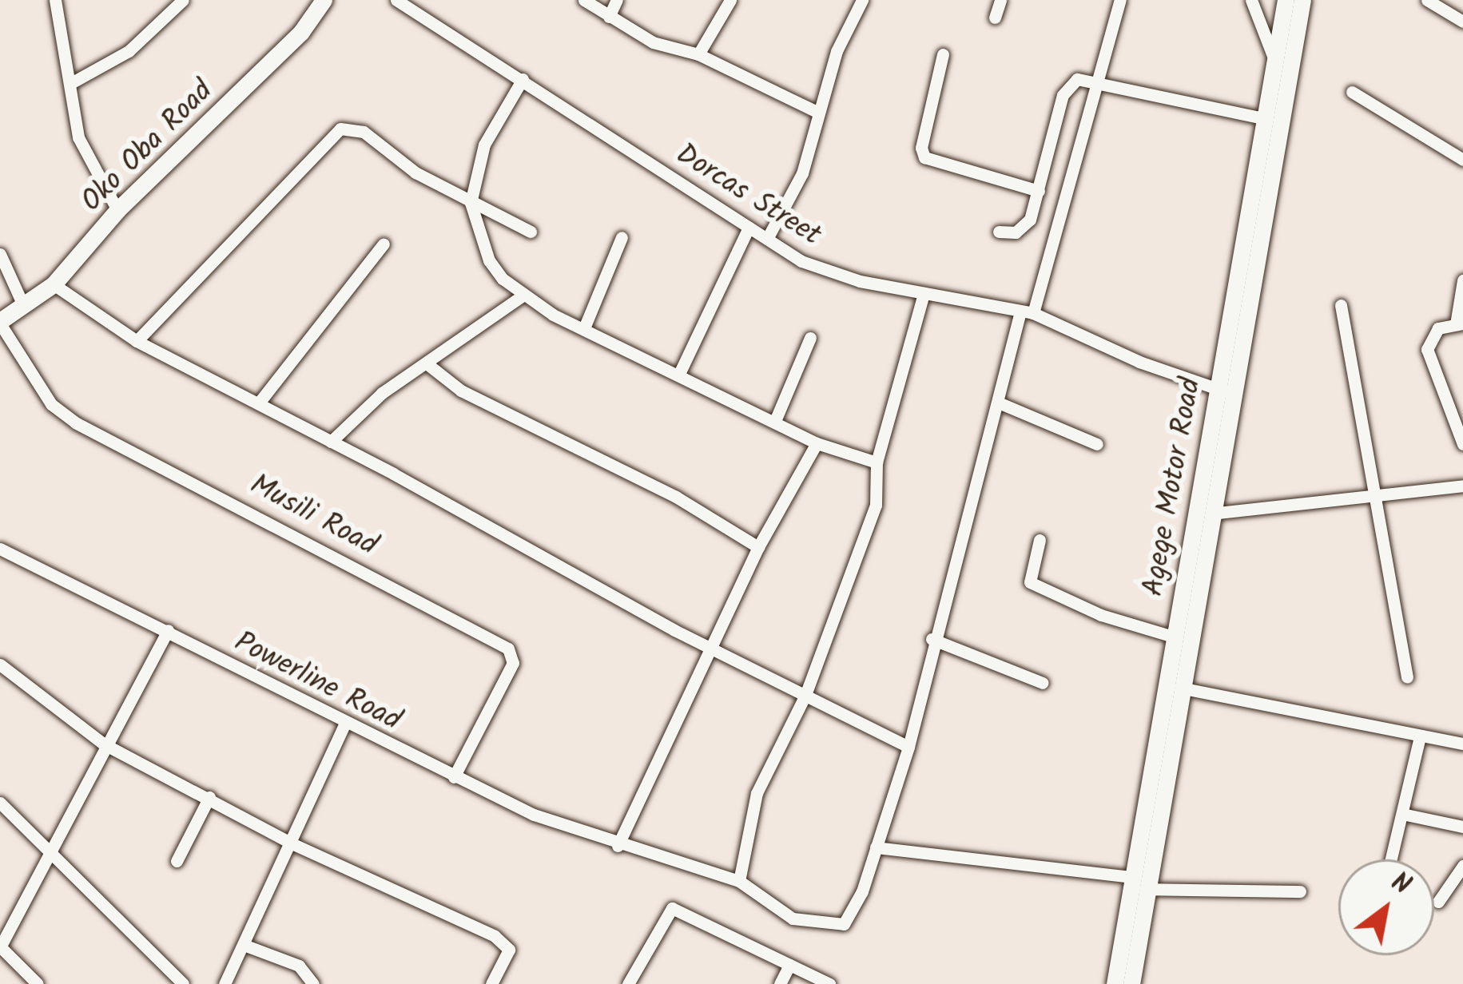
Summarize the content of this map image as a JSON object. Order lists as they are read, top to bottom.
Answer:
{
  "streets": {
    "main road": ["Oko Oba Road", "Agege Motor Road"],
    "street": ["Dorcas Street", "Musili Road", "Powerline Road"]
  },
  "crossings": [
    ["Oko Oba Road", "Musili Road"],
    ["Dorcas Street", "Agege Motor Road"],
    ["Musili Road", "Powerline Road"]
  ],
  "north": "top right"
}
